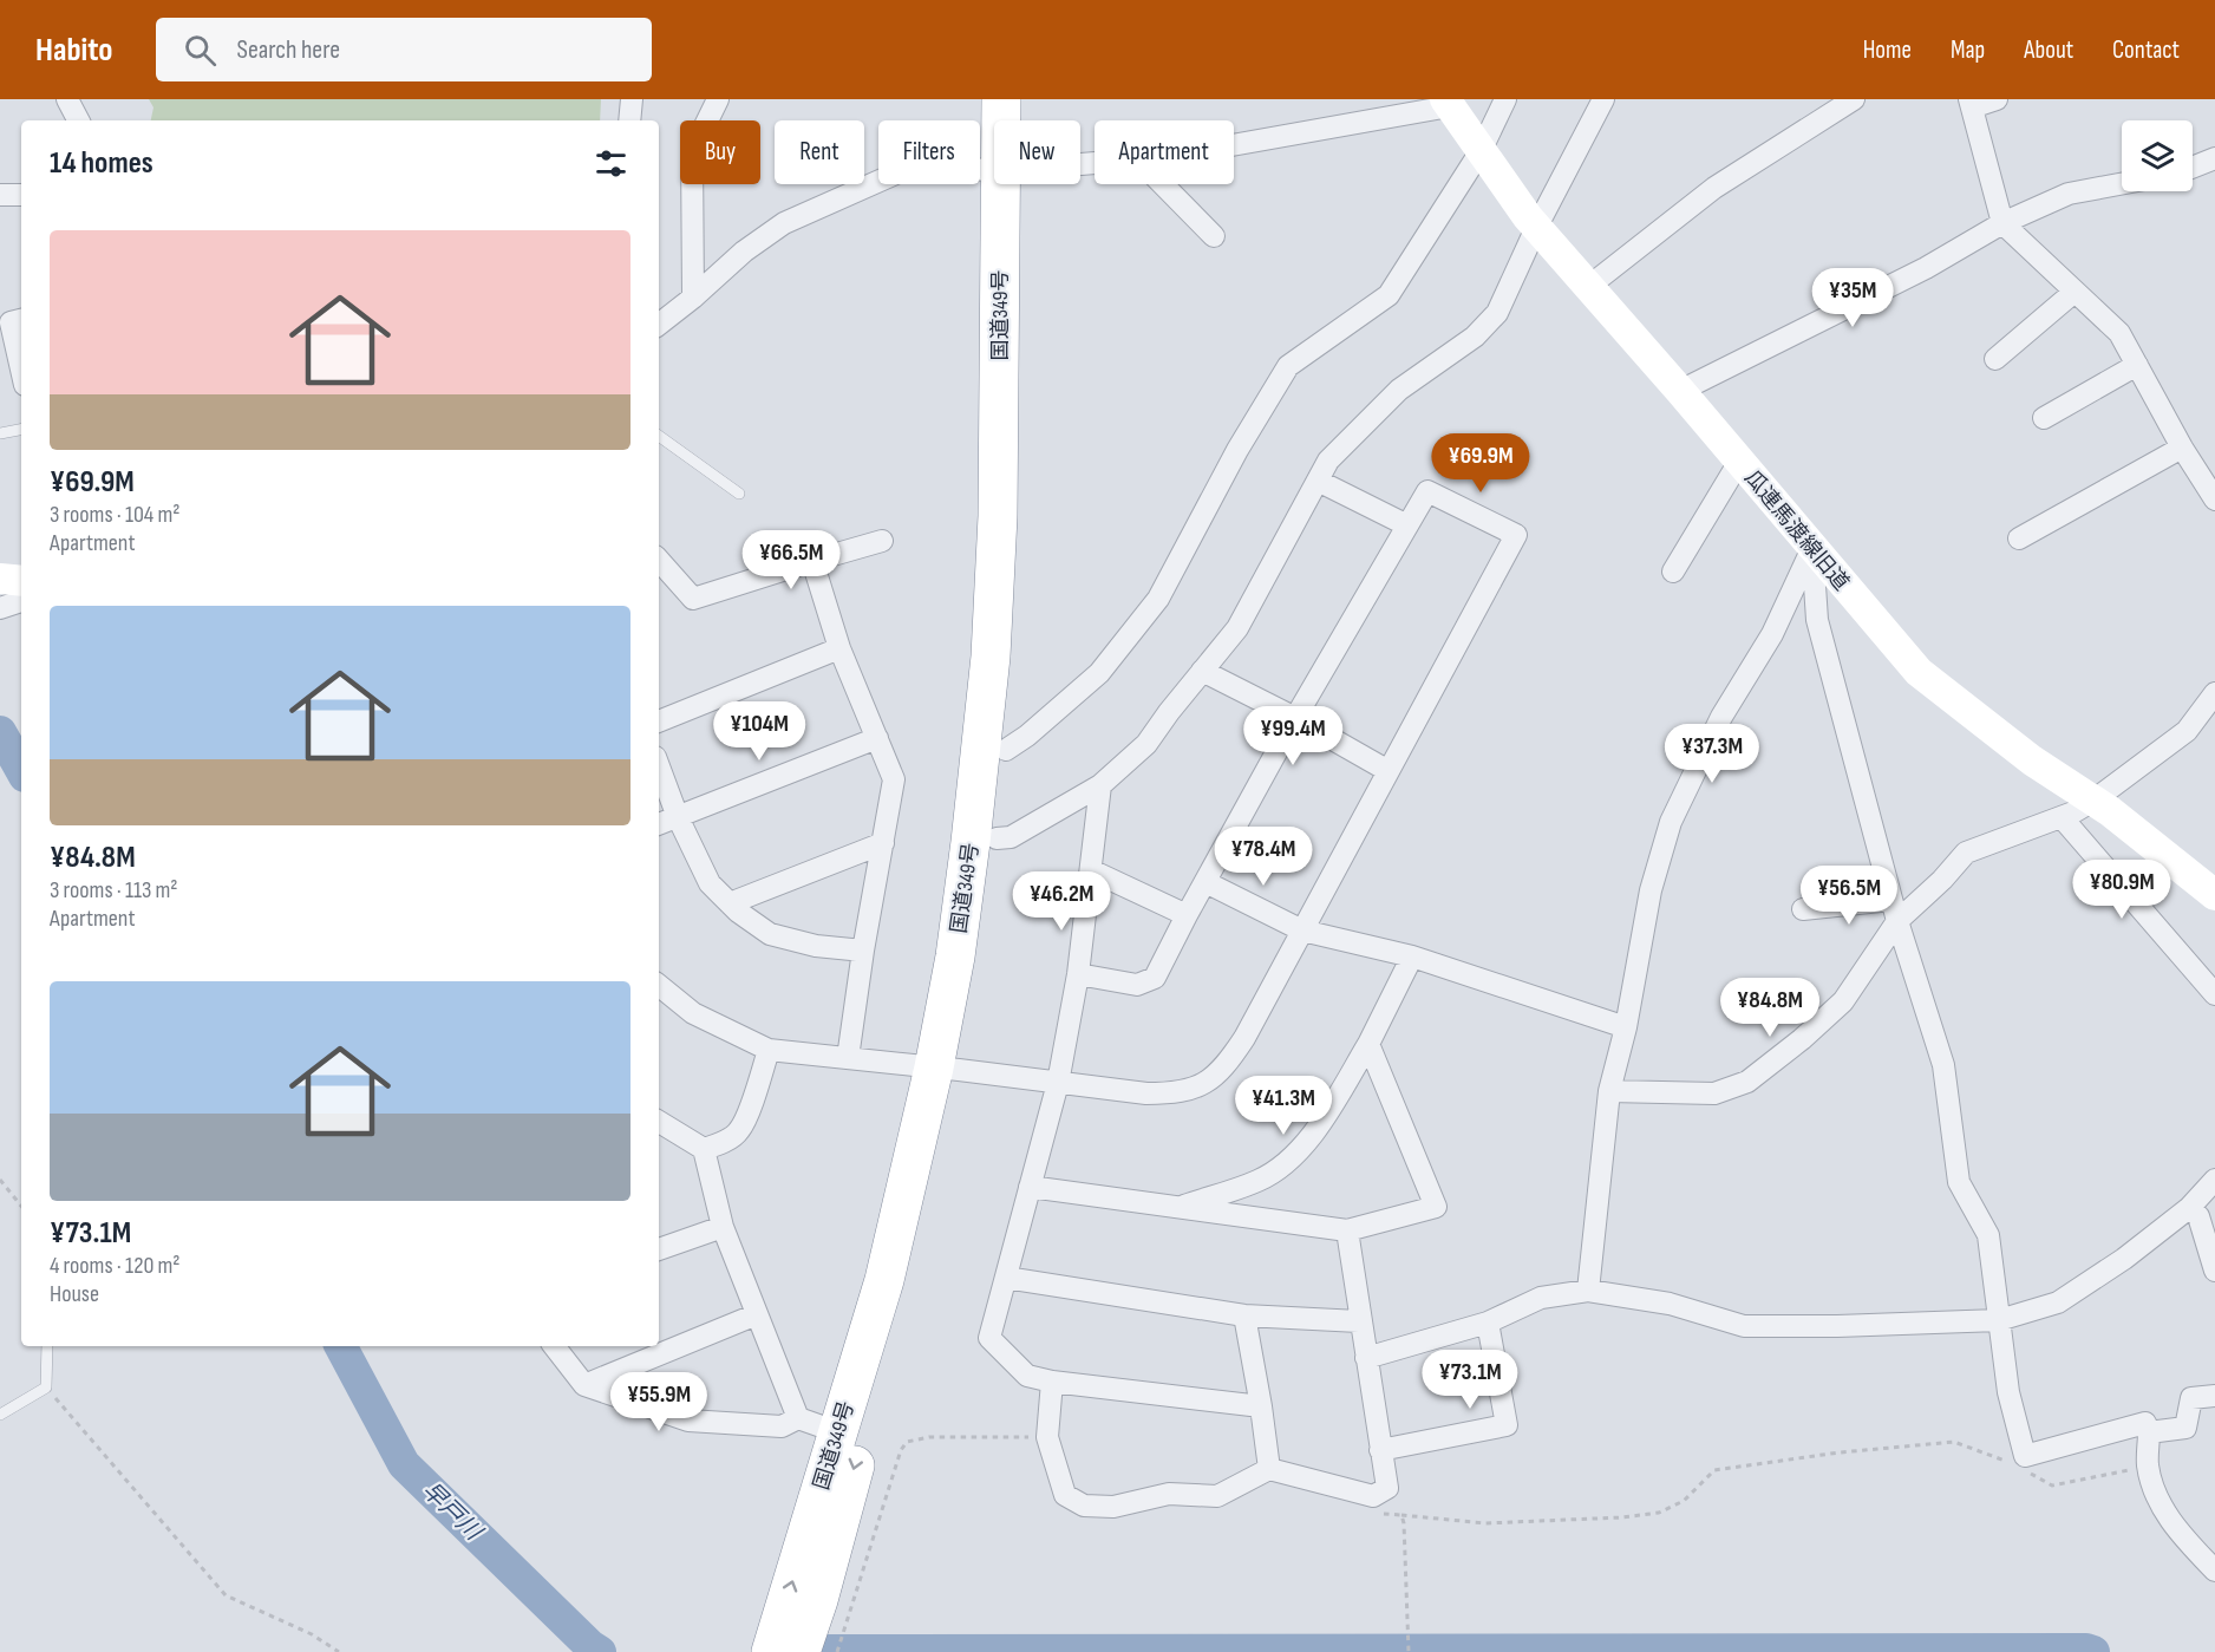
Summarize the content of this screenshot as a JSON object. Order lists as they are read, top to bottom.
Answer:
{
  "streets": {
    "highway": ["国道349号"],
    "street": ["瓜連馬渡線旧道"]
  },
  "water": ["早戸川"],
  "page": {
    "header": "Habito",
    "search": "Search here",
    "nav": [
      "Home",
      "Map",
      "About",
      "Contact"
    ],
    "chip": [
      "Buy",
      "Rent",
      "Filters",
      "New",
      "Apartment"
    ],
    "heading": "14 homes",
    "list": [
      {
        "name": "¥69.9M",
        "note": "3 rooms · 104 m² · Apartment"
      },
      {
        "name": "¥84.8M",
        "note": "3 rooms · 113 m² · Apartment"
      },
      {
        "name": "¥73.1M",
        "note": "4 rooms · 120 m² · House"
      }
    ],
    "price": [
      "¥35M",
      "¥69.9M",
      "¥66.5M",
      "¥104M",
      "¥99.4M",
      "¥37.3M",
      "¥78.4M",
      "¥80.9M",
      "¥56.5M",
      "¥46.2M",
      "¥84.8M",
      "¥41.3M",
      "¥73.1M",
      "¥55.9M"
    ]
  }
}
